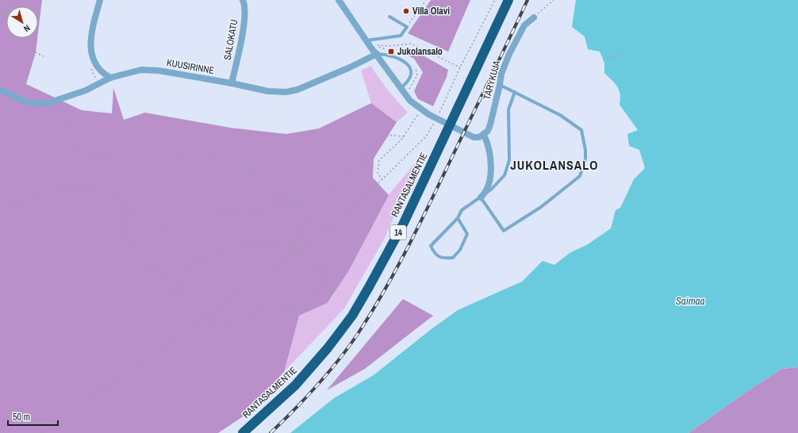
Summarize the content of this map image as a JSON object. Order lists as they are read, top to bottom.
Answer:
{
  "streets": {
    "highway": ["RANTASALMENTIE", "14"],
    "street": ["SALOKATU", "KUUSIRINNE", "TÄRYKUJA"]
  },
  "crossings": [
    ["SALOKATU", "KUUSIRINNE"]
  ],
  "districts": ["JUKOLANSALO"],
  "water": ["Saimaa"],
  "places": {
    "other": ["Villa Olavi"],
    "transit": ["Jukolansalo"]
  },
  "scale_bar": "50 m",
  "north": "bottom right"
}
